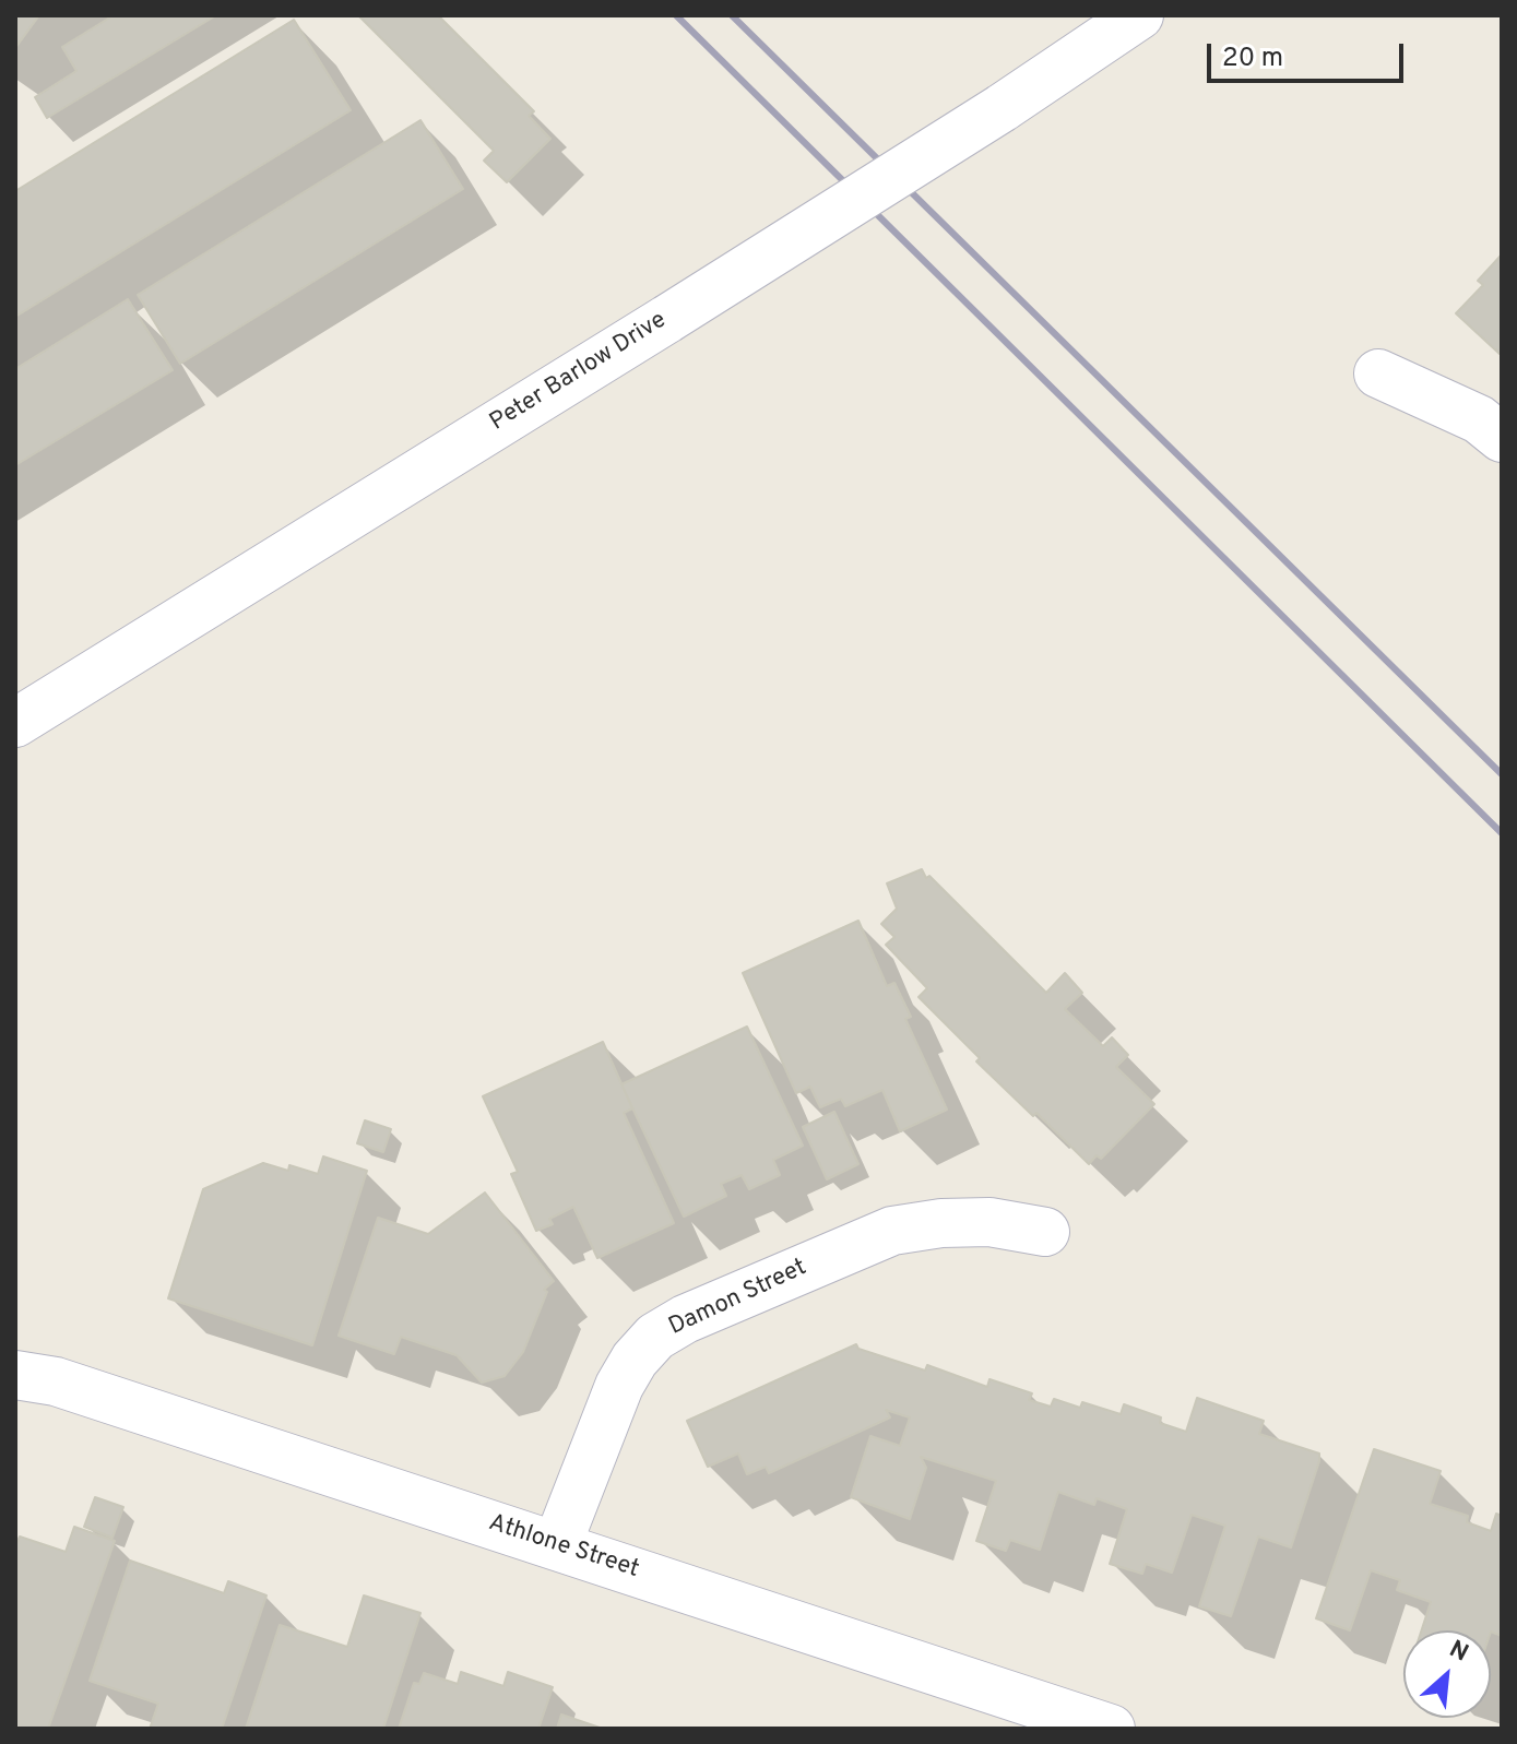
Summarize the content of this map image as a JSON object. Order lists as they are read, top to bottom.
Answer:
{
  "streets": {
    "street": ["Peter Barlow Drive", "Damon Street", "Athlone Street"]
  },
  "crossings": [
    ["Damon Street", "Athlone Street"]
  ],
  "scale_bar": "20 m",
  "north": "top right"
}
